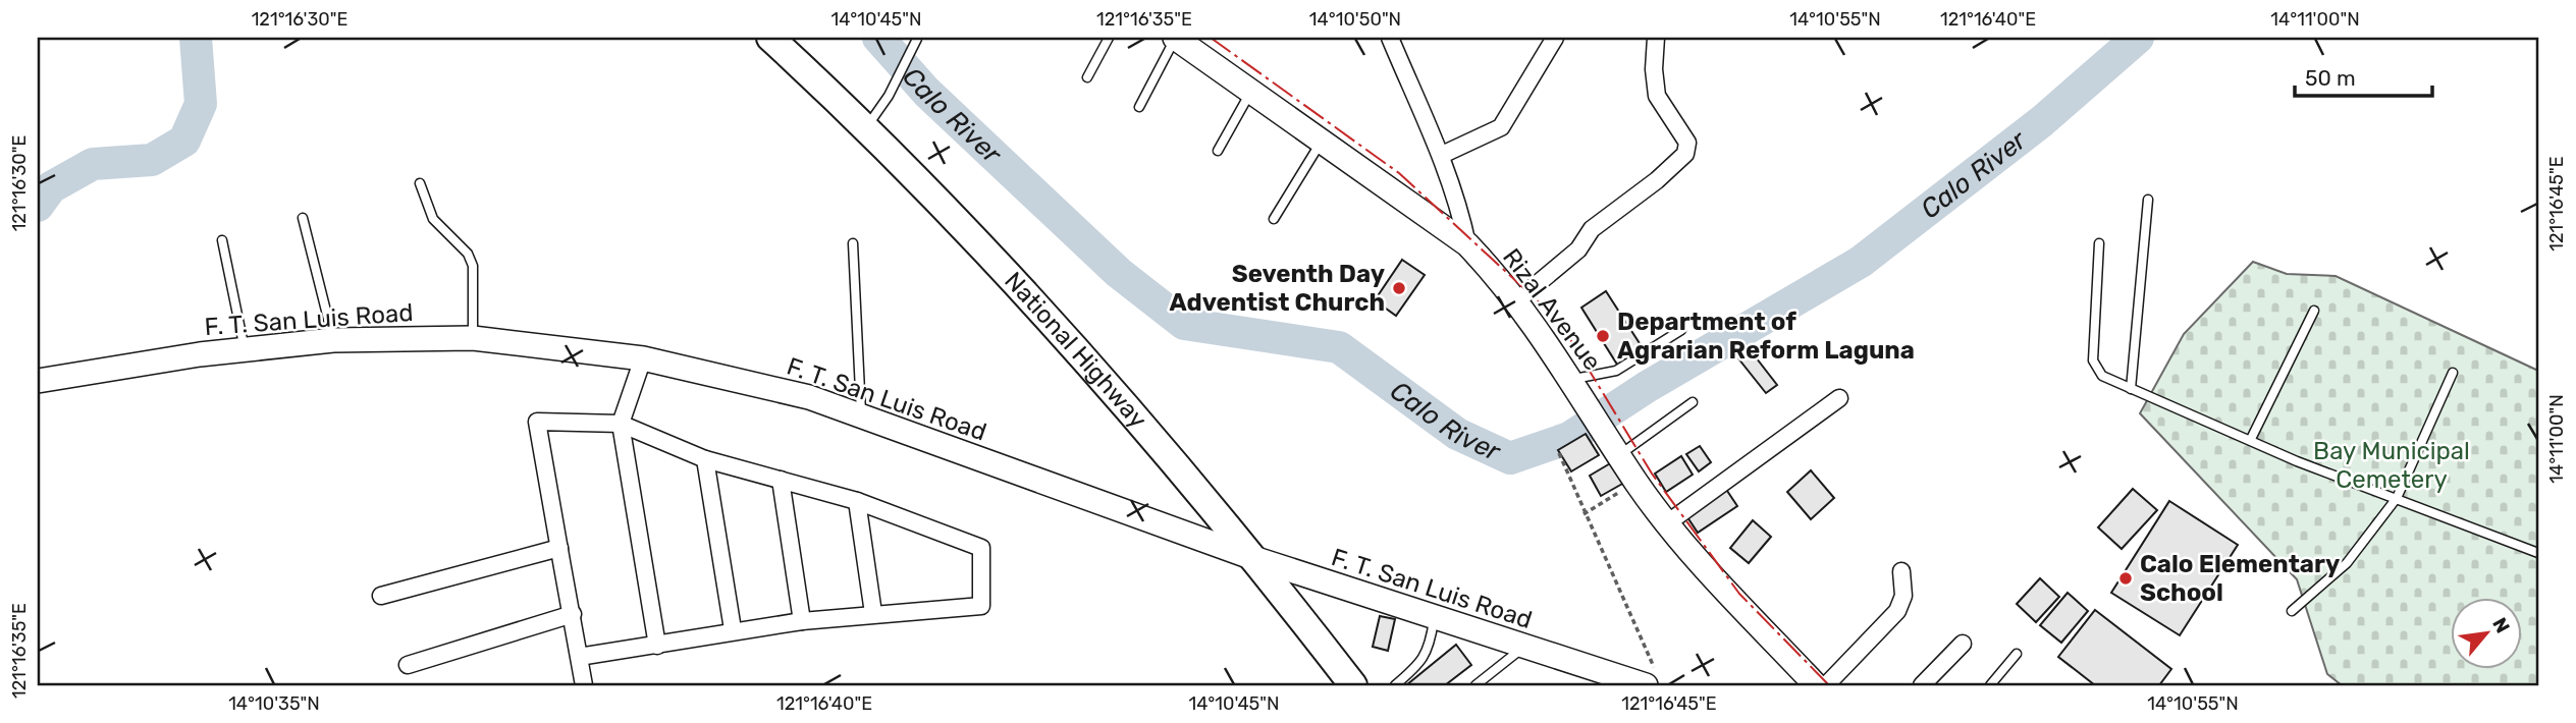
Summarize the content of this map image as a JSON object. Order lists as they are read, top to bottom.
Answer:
{
  "streets": {
    "main road": ["Rizal Avenue", "F. T. San Luis Road", "National Highway"]
  },
  "crossings": [
    ["F. T. San Luis Road", "National Highway"]
  ],
  "water": ["Calo River"],
  "parks": ["Bay Municipal Cemetery"],
  "places": ["Seventh Day Adventist Church", "Department of Agrarian Reform Laguna", "Calo Elementary School"],
  "scale_bar": "50 m",
  "north": "top right",
  "coordinates": [
    "121°16'30\"E",
    "14°10'45\"N",
    "121°16'35\"E",
    "14°10'50\"N",
    "14°10'55\"N",
    "121°16'40\"E",
    "14°11'00\"N",
    "121°16'45\"E",
    "14°10'35\"N"
  ]
}
